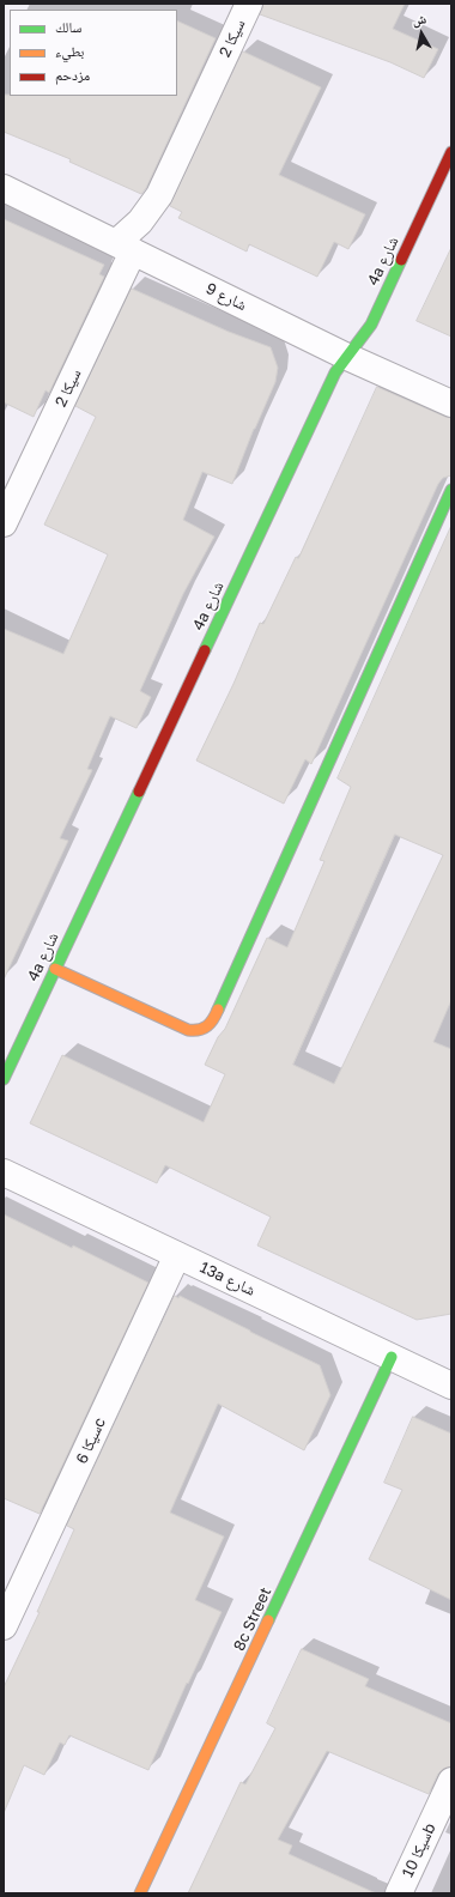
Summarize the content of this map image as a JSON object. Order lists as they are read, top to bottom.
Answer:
{
  "streets": {
    "street": [
      "سيكا 2",
      "4a شارع",
      "شارع 9",
      "13a شارع",
      "سيكا 6c",
      "8c Street",
      "سيكا 10b"
    ]
  },
  "crossings": [
    ["سيكا 2", "شارع 9"],
    ["4a شارع", "شارع 9"],
    ["13a شارع", "سيكا 6c"],
    ["13a شارع", "8c Street"]
  ],
  "legend": ["سالك", "بطيء", "مزدحم"],
  "north": "top"
}
